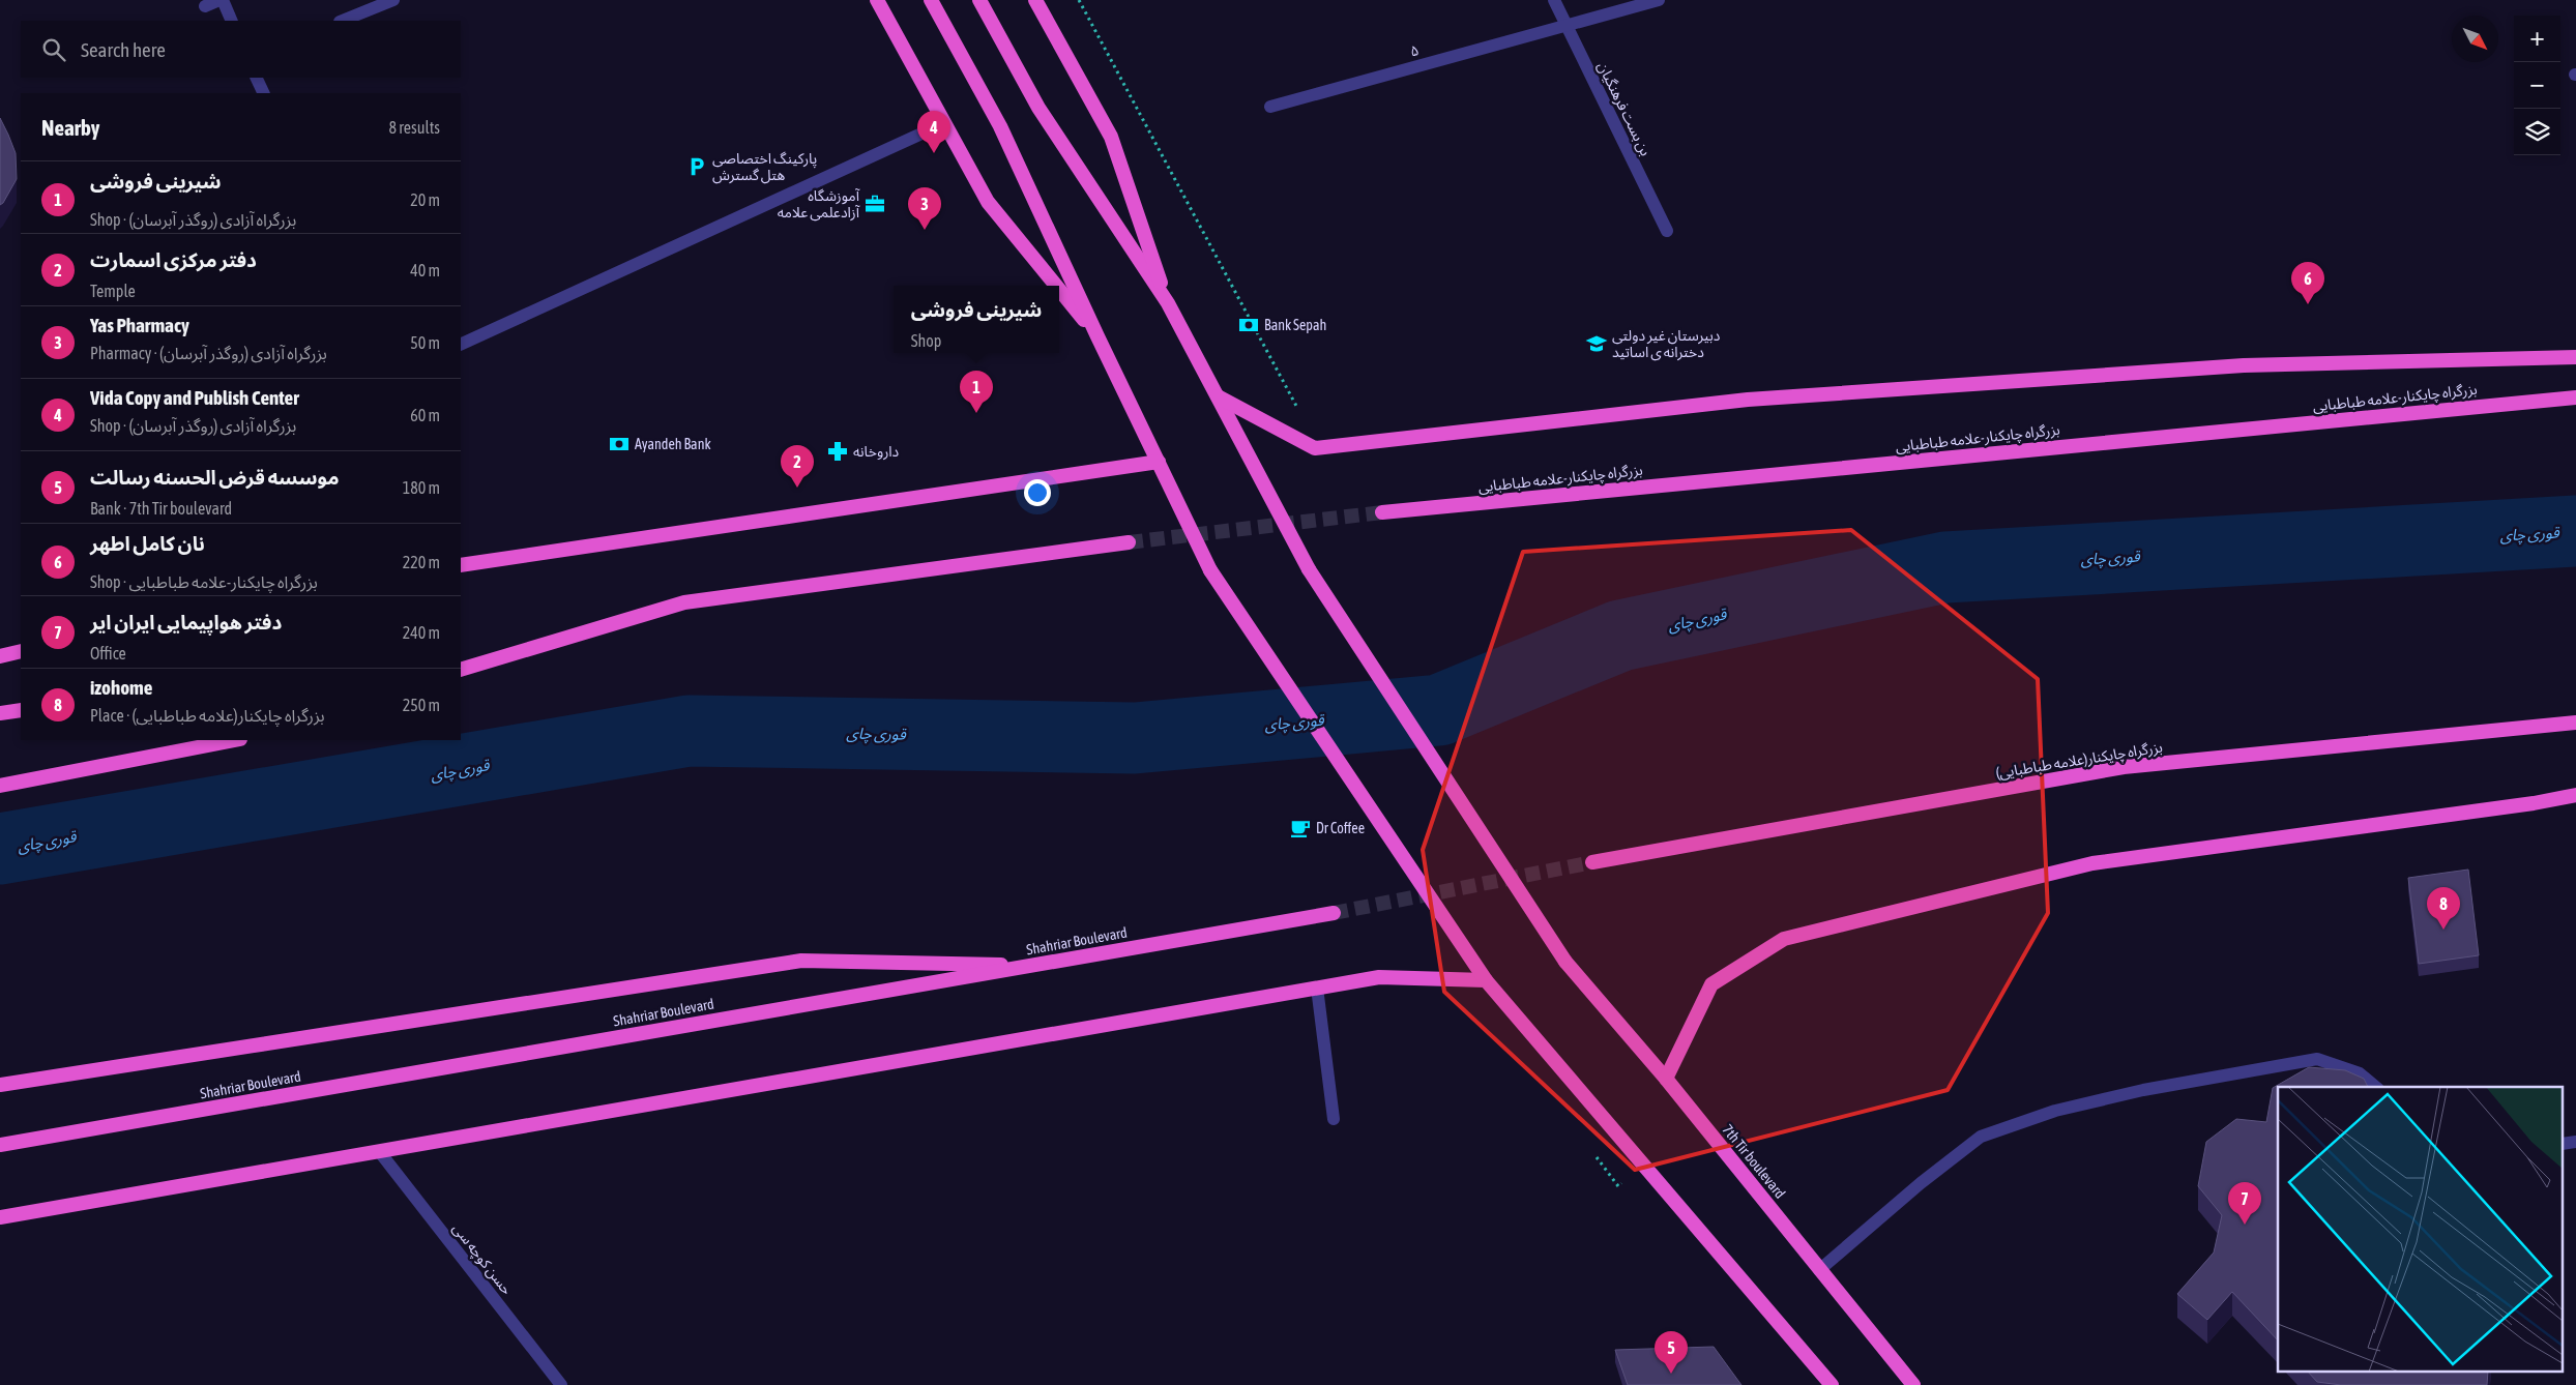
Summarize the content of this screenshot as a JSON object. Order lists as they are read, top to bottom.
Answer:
{
  "streets": {
    "highway": [
      "بزرگراه چایکنار-علامه طباطبایی",
      "بزرگراه چایکنار(علامه طباطبایی)",
      "Shahriar Boulevard",
      "7th Tir boulevard"
    ],
    "street": ["۵", "بن بست فرهنگیان", "حسن کوچه سی"]
  },
  "crossings": [
    ["۵", "بن بست فرهنگیان"]
  ],
  "water": ["قوری چای"],
  "places": {
    "parking": ["پارکینگ اختصاصی هتل گسترش"],
    "office": ["آموزشگاه آزادعلمی علامه"],
    "bank": ["Bank Sepah", "Ayandeh Bank"],
    "school or university": ["دبیرستان غیر دولتی دخترانه ی اساتید"],
    "pharmacy": ["داروخانه"],
    "cafe": ["Dr Coffee"]
  },
  "north": "bottom right",
  "page": {
    "map_buttons": ["+", "−"],
    "search": "Search here",
    "heading": ["Nearby", "8 results"],
    "pins": [
      "4",
      "3",
      "6",
      "1",
      "2",
      "8",
      "7",
      "5"
    ],
    "list": [
      {
        "mark": "1",
        "name": "شیرینی فروشی",
        "note": "Shop · بزرگراه آزادی (روگذر آبرسان)",
        "value": "20 m"
      },
      {
        "mark": "2",
        "name": "دفتر مرکزی اسمارت",
        "note": "Temple",
        "value": "40 m"
      },
      {
        "mark": "3",
        "name": "Yas Pharmacy",
        "note": "Pharmacy · بزرگراه آزادی (روگذر آبرسان)",
        "value": "50 m"
      },
      {
        "mark": "4",
        "name": "Vida Copy and Publish Center",
        "note": "Shop · بزرگراه آزادی (روگذر آبرسان)",
        "value": "60 m"
      },
      {
        "mark": "5",
        "name": "موسسه قرض الحسنه رسالت",
        "note": "Bank · 7th Tir boulevard",
        "value": "180 m"
      },
      {
        "mark": "6",
        "name": "نان کامل اطهر",
        "note": "Shop · بزرگراه چایکنار-علامه طباطبایی",
        "value": "220 m"
      },
      {
        "mark": "7",
        "name": "دفتر هواپیمایی ایران ایر",
        "note": "Office",
        "value": "240 m"
      },
      {
        "mark": "8",
        "name": "izohome",
        "note": "Place · بزرگراه چایکنار(علامه طباطبایی)",
        "value": "250 m"
      }
    ],
    "popup": ["شیرینی فروشی", "Shop"]
  }
}
